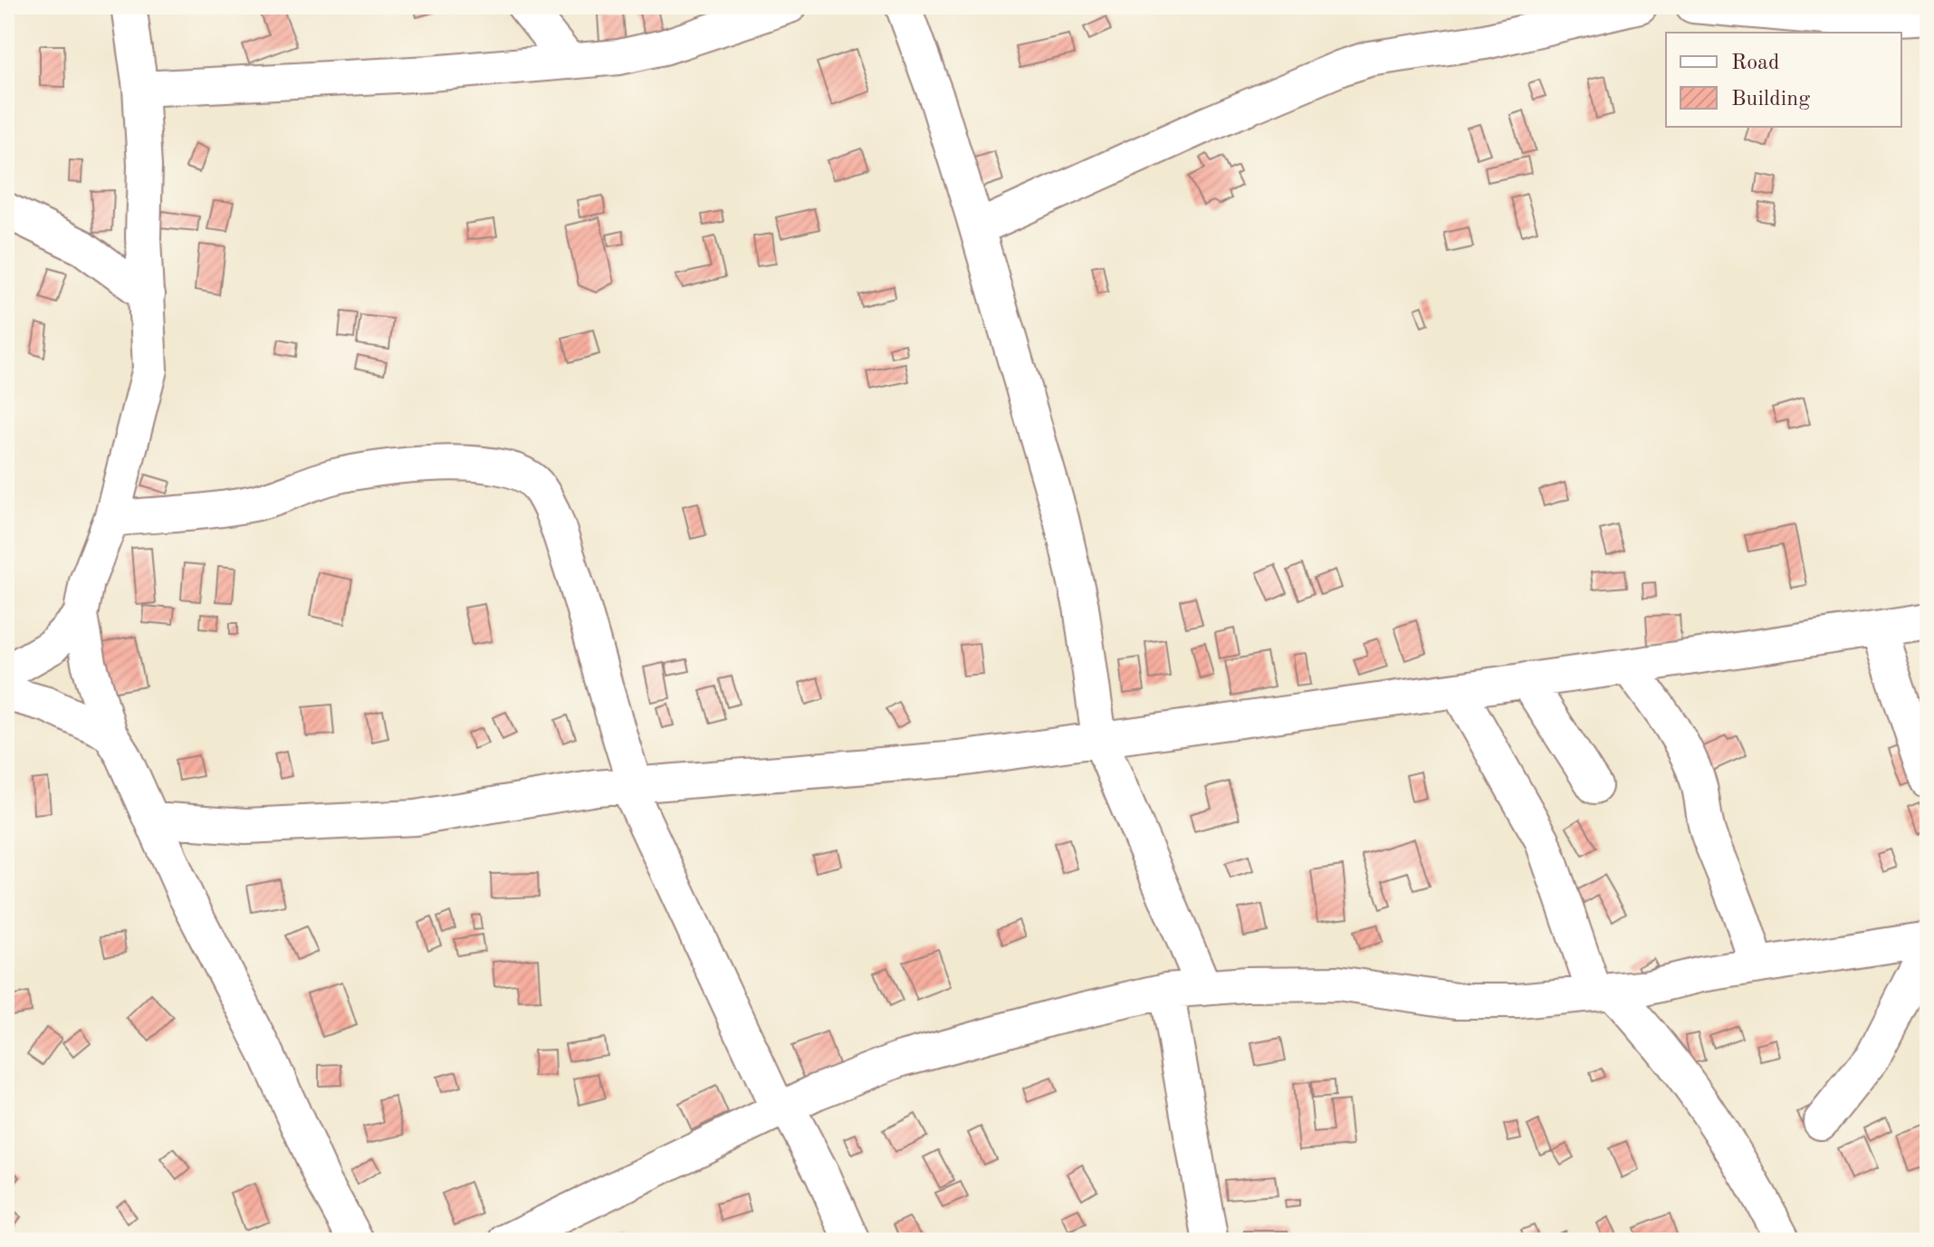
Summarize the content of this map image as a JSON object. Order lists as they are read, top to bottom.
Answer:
{
  "legend": ["Road", "Building"]
}
